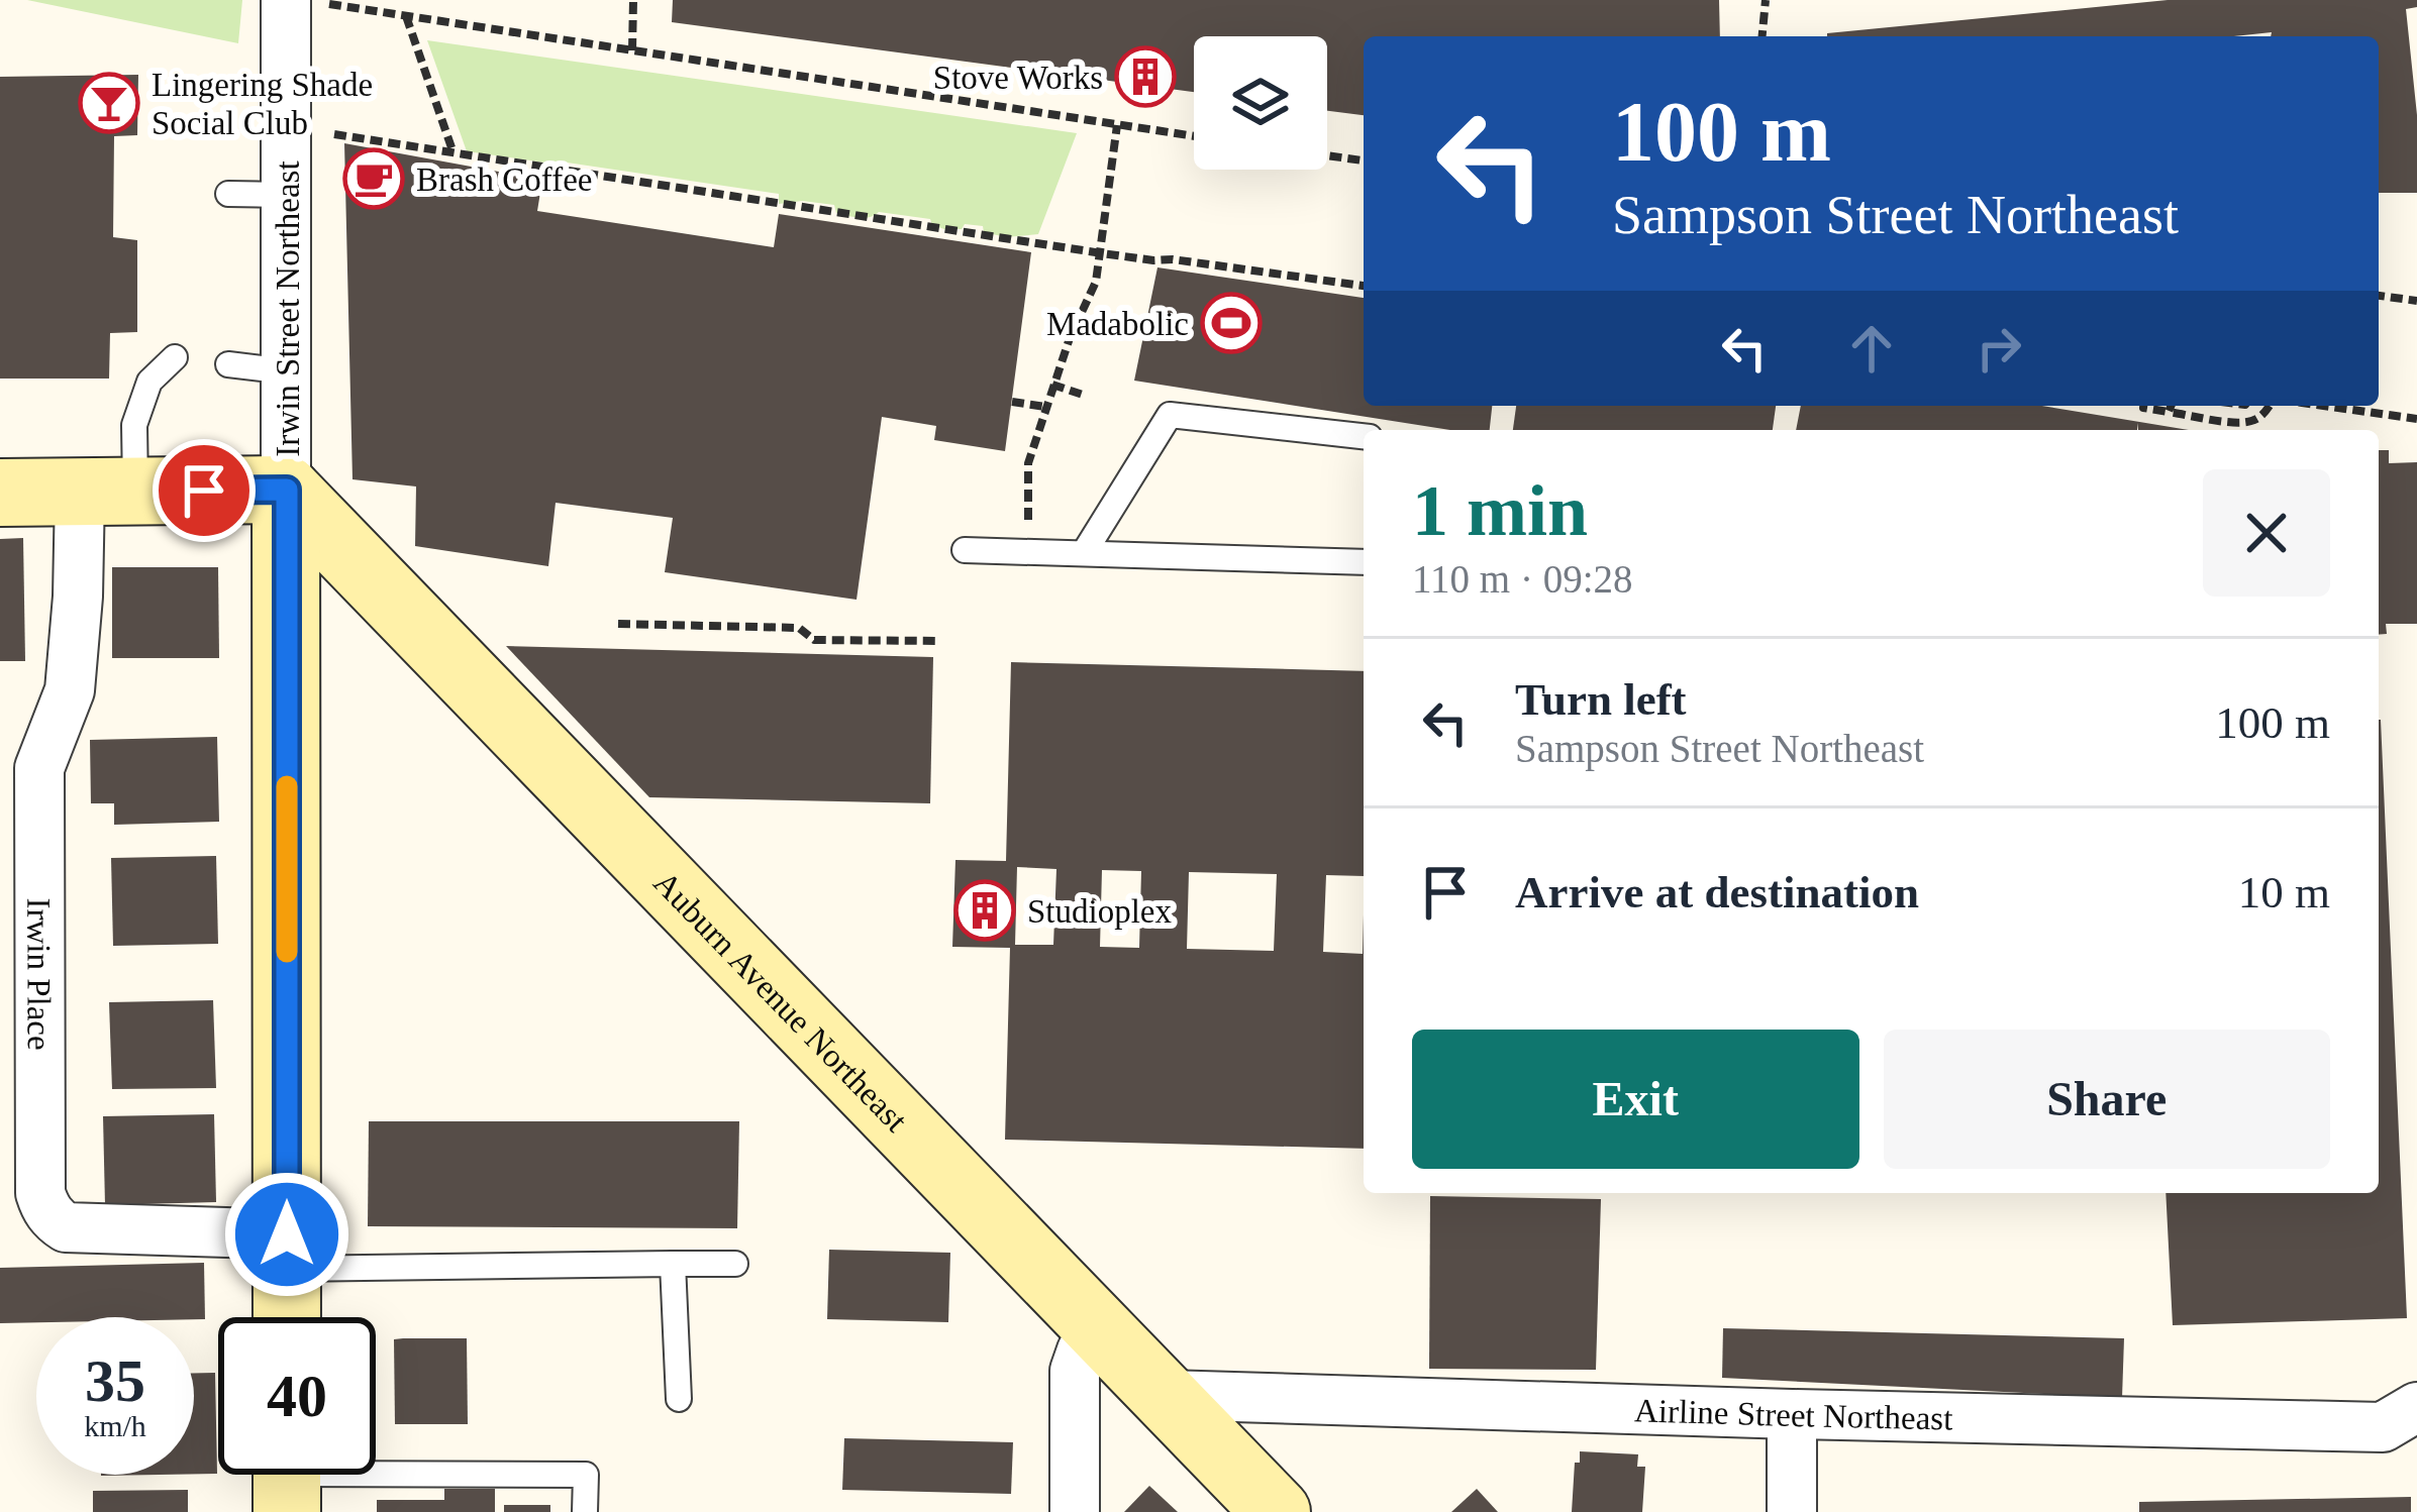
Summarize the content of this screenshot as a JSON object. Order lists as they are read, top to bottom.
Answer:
{
  "streets": {
    "street": [
      "Irwin Street Northeast",
      "Irwin Place",
      "Auburn Avenue Northeast",
      "Airline Street Northeast"
    ]
  },
  "crossings": [
    ["Irwin Street Northeast", "Irwin Place"],
    ["Irwin Street Northeast", "Auburn Avenue Northeast"],
    ["Auburn Avenue Northeast", "Airline Street Northeast"]
  ],
  "places": {
    "building": ["Stove Works", "Studioplex"],
    "bar": ["Lingering Shade Social Club"],
    "cafe": ["Brash Coffee"],
    "sports": ["Madabolic"]
  },
  "page": {
    "turn": ["100 m", "Sampson Street Northeast"],
    "heading": ["1 min", "110 m · 09:28"],
    "list": [
      {
        "name": "Turn left",
        "note": "Sampson Street Northeast",
        "value": "100 m"
      },
      {
        "name": "Arrive at destination",
        "value": "10 m"
      }
    ],
    "buttons": ["Exit", "Share"],
    "speed": "35 km/h",
    "limit": "40"
  }
}
